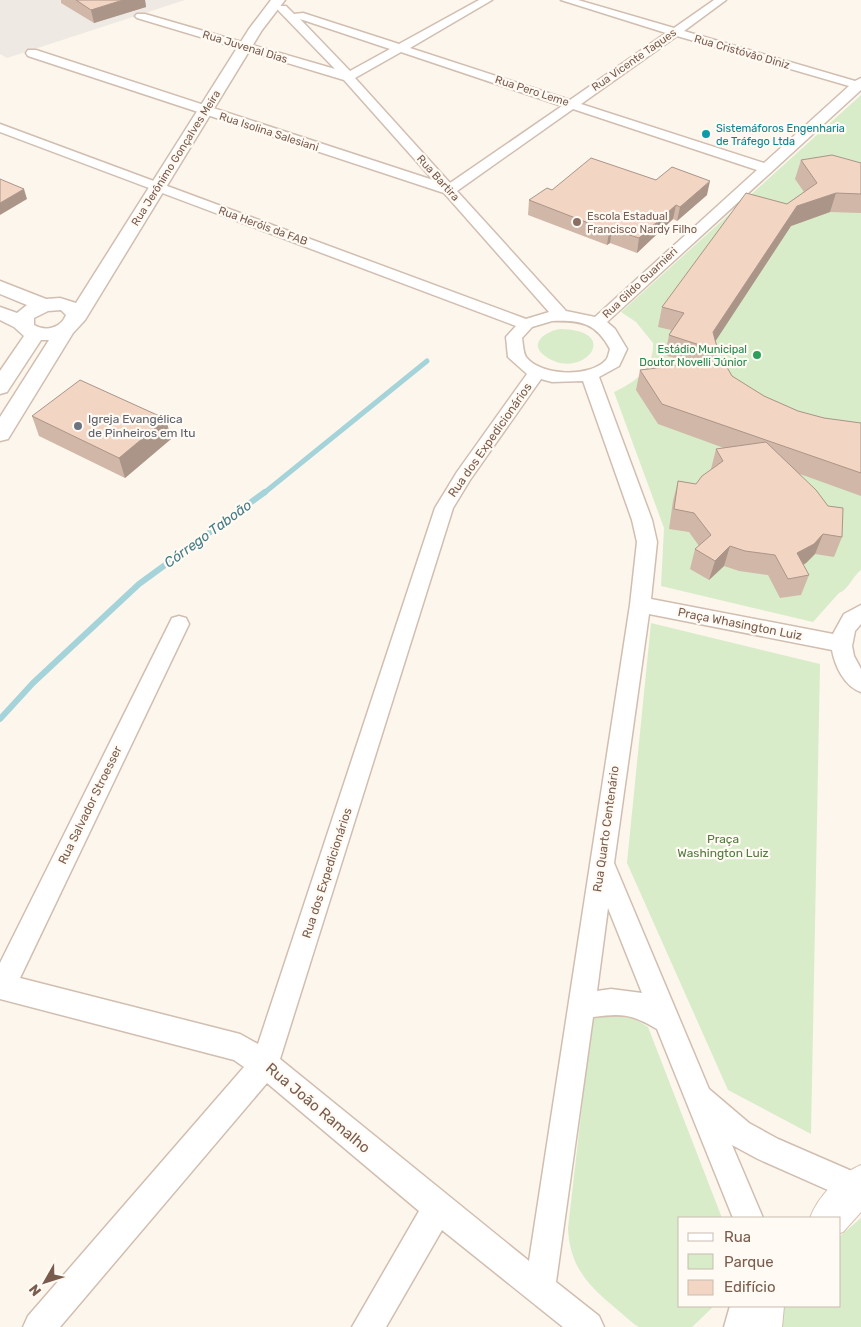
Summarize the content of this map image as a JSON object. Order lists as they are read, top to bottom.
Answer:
{
  "streets": {
    "street": [
      "Rua Juvenal Dias",
      "Rua Cristóvão Diniz",
      "Rua Vicente Taques",
      "Rua Pero Leme",
      "Rua Isolina Salesiani",
      "Rua Jerônimo Gonçalves Meira",
      "Rua Bartira",
      "Rua Heróis da FAB",
      "Rua Gildo Guarnieri",
      "Rua dos Expedicionários",
      "Praça Whasington Luiz",
      "Rua Salvador Stroesser",
      "Rua Quarto Centenário",
      "Rua João Ramalho"
    ]
  },
  "crossings": [
    ["Rua Juvenal Dias", "Rua Jerônimo Gonçalves Meira"],
    ["Rua Juvenal Dias", "Rua Bartira"],
    ["Rua Cristóvão Diniz", "Rua Vicente Taques"],
    ["Rua Cristóvão Diniz", "Rua Gildo Guarnieri"],
    ["Rua Vicente Taques", "Rua Pero Leme"],
    ["Rua Vicente Taques", "Rua Isolina Salesiani"],
    ["Rua Vicente Taques", "Rua Bartira"],
    ["Rua Pero Leme", "Rua Jerônimo Gonçalves Meira"],
    ["Rua Pero Leme", "Rua Bartira"],
    ["Rua Pero Leme", "Rua Gildo Guarnieri"],
    ["Rua Isolina Salesiani", "Rua Jerônimo Gonçalves Meira"],
    ["Rua Isolina Salesiani", "Rua Bartira"],
    ["Rua Jerônimo Gonçalves Meira", "Rua Bartira"],
    ["Rua Jerônimo Gonçalves Meira", "Rua Heróis da FAB"],
    ["Rua Bartira", "Rua Heróis da FAB"],
    ["Rua Bartira", "Rua Gildo Guarnieri"],
    ["Rua Bartira", "Rua dos Expedicionários"],
    ["Rua Bartira", "Rua Quarto Centenário"],
    ["Rua Heróis da FAB", "Rua Gildo Guarnieri"],
    ["Rua Heróis da FAB", "Rua dos Expedicionários"],
    ["Rua Heróis da FAB", "Rua Quarto Centenário"],
    ["Rua Gildo Guarnieri", "Rua dos Expedicionários"],
    ["Rua Gildo Guarnieri", "Rua Quarto Centenário"],
    ["Rua dos Expedicionários", "Rua Quarto Centenário"],
    ["Rua dos Expedicionários", "Rua João Ramalho"],
    ["Praça Whasington Luiz", "Rua Quarto Centenário"],
    ["Rua Salvador Stroesser", "Rua João Ramalho"],
    ["Rua Quarto Centenário", "Rua João Ramalho"]
  ],
  "water": ["Córrego Taboão"],
  "parks": ["Praça Washington Luiz"],
  "places": [
    "Sistemáforos Engenharia de Tráfego Ltda",
    "Escola Estadual Francisco Nardy Filho",
    "Estádio Municipal Doutor Novelli Júnior",
    "Igreja Evangélica de Pinheiros em Itu"
  ],
  "legend": ["Rua", "Parque", "Edifício"],
  "north": "bottom left"
}
